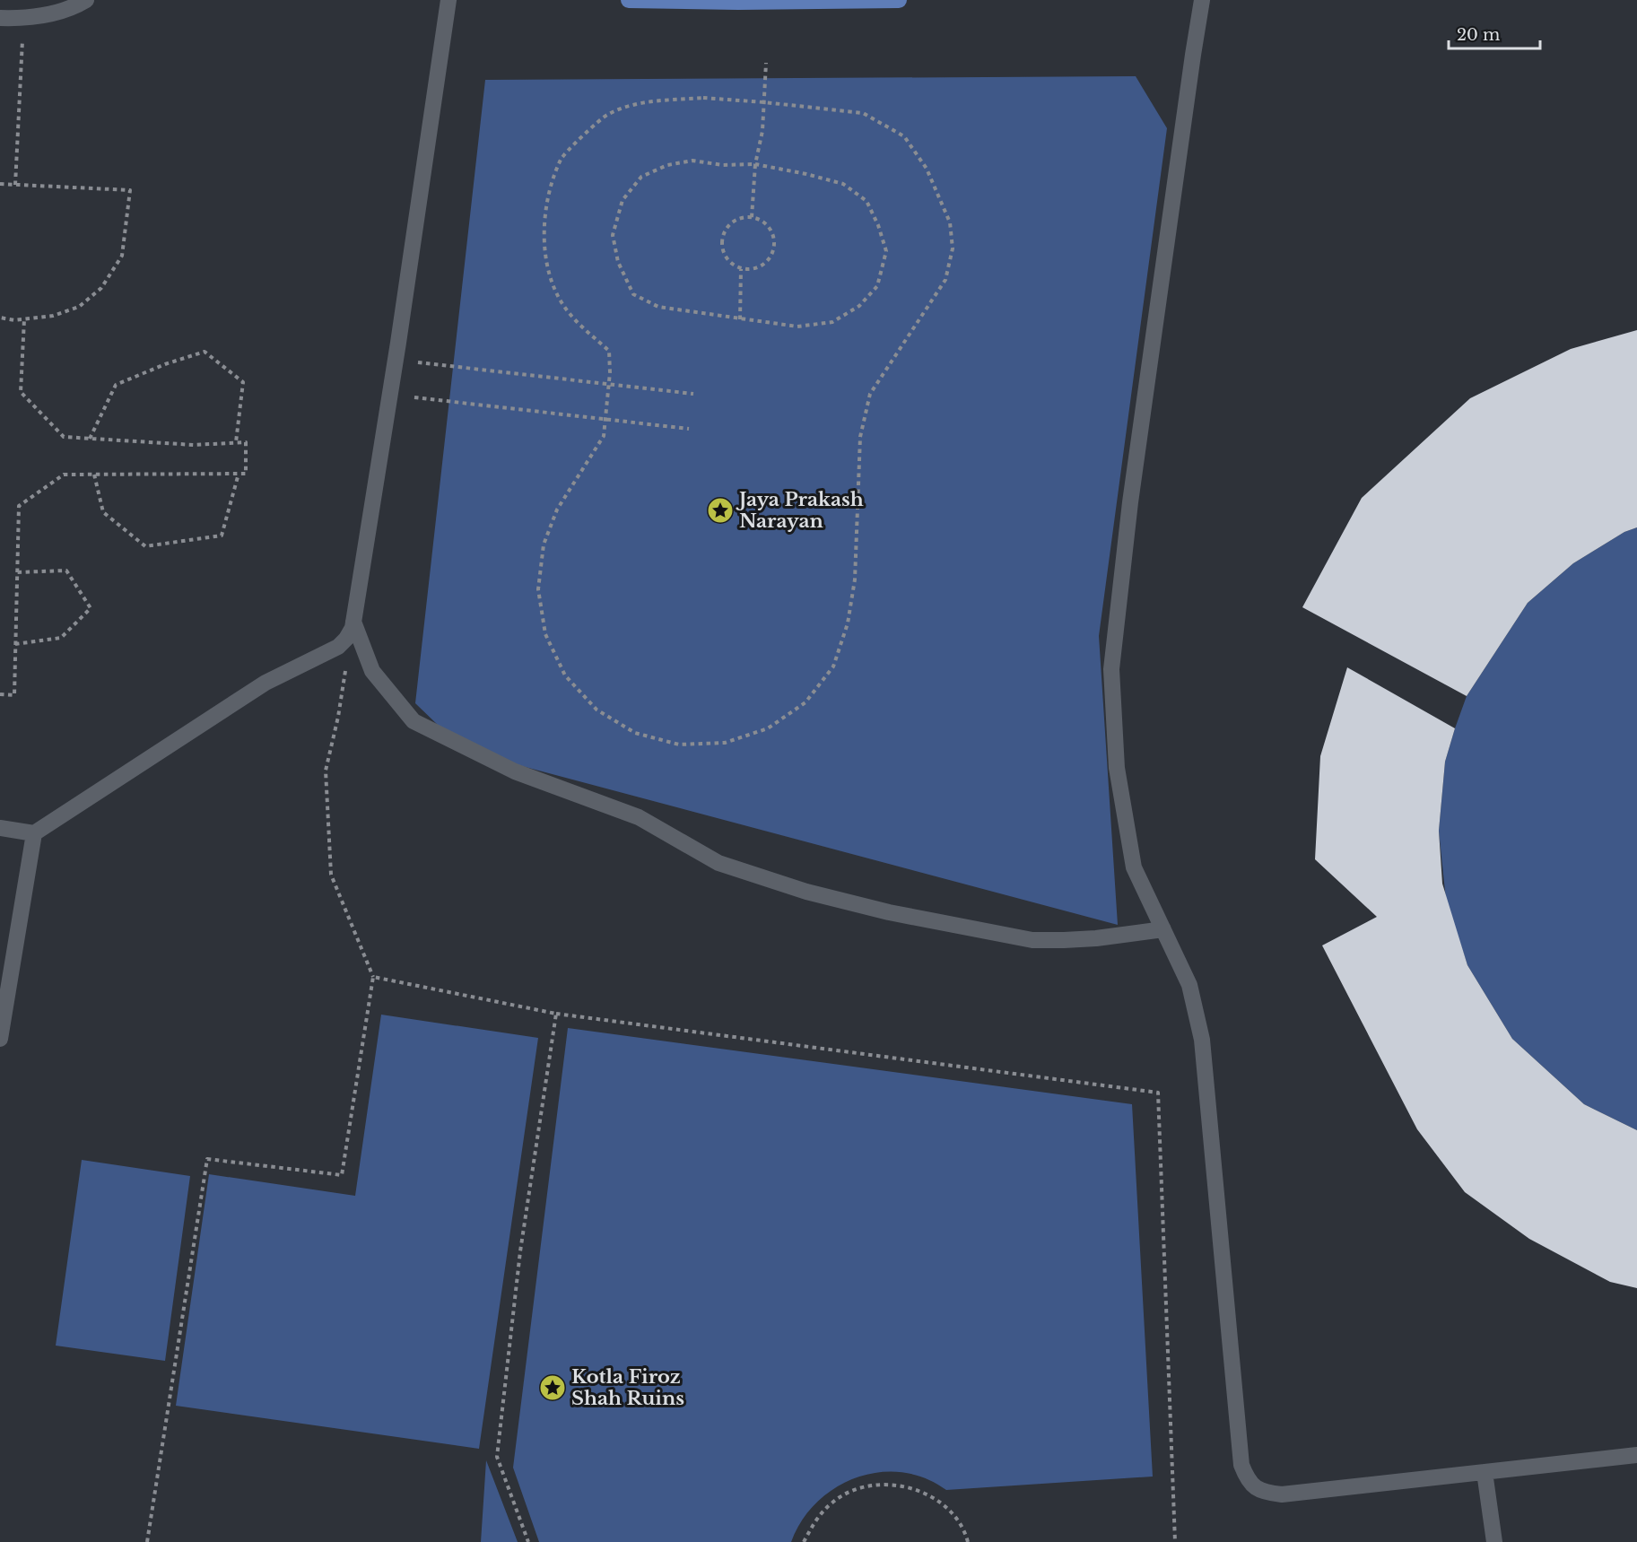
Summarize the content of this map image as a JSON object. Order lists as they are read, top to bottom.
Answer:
{
  "places": {
    "place": ["Jaya Prakash Narayan", "Kotla Firoz Shah Ruins"]
  },
  "scale_bar": "20 m"
}
